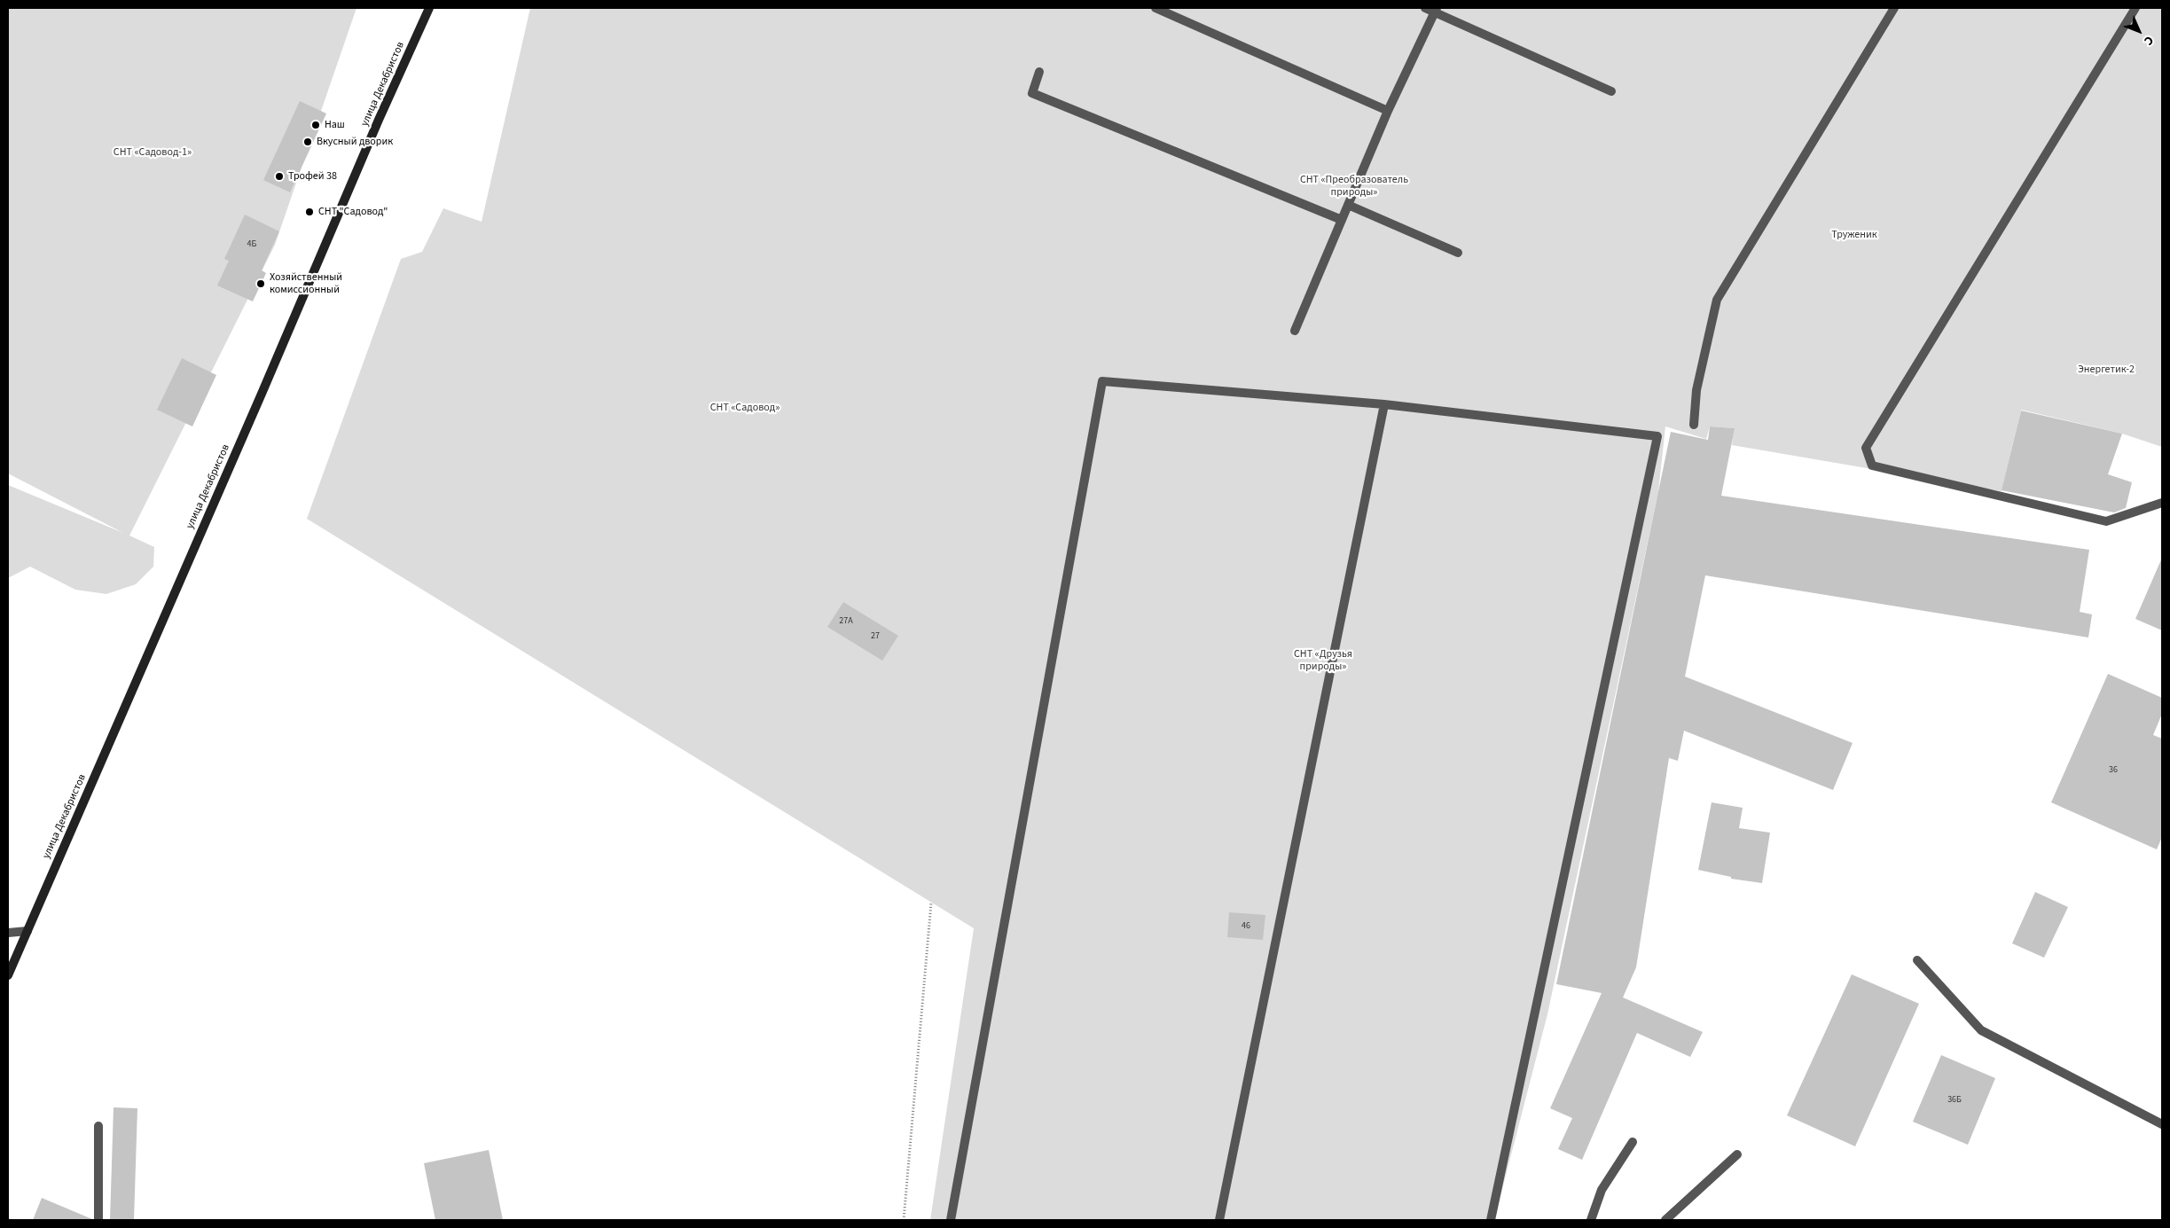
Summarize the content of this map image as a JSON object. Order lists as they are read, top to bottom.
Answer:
{
  "streets": {
    "street": ["улица Декабристов"]
  },
  "parks": [
    "СНТ «Садовод-1»",
    "СНТ «Преобразователь природы»",
    "Труженик",
    "Энергетик-2",
    "СНТ «Садовод»",
    "СНТ «Друзья природы»"
  ],
  "places": [
    "Наш",
    "Вкусный дворик",
    "Трофей 38",
    "СНТ \"Садовод\"",
    "Хозяйственный комиссионный"
  ],
  "house_numbers": [
    "4Б",
    "27А",
    "27",
    "36",
    "46",
    "36Б"
  ],
  "north": "bottom right"
}
